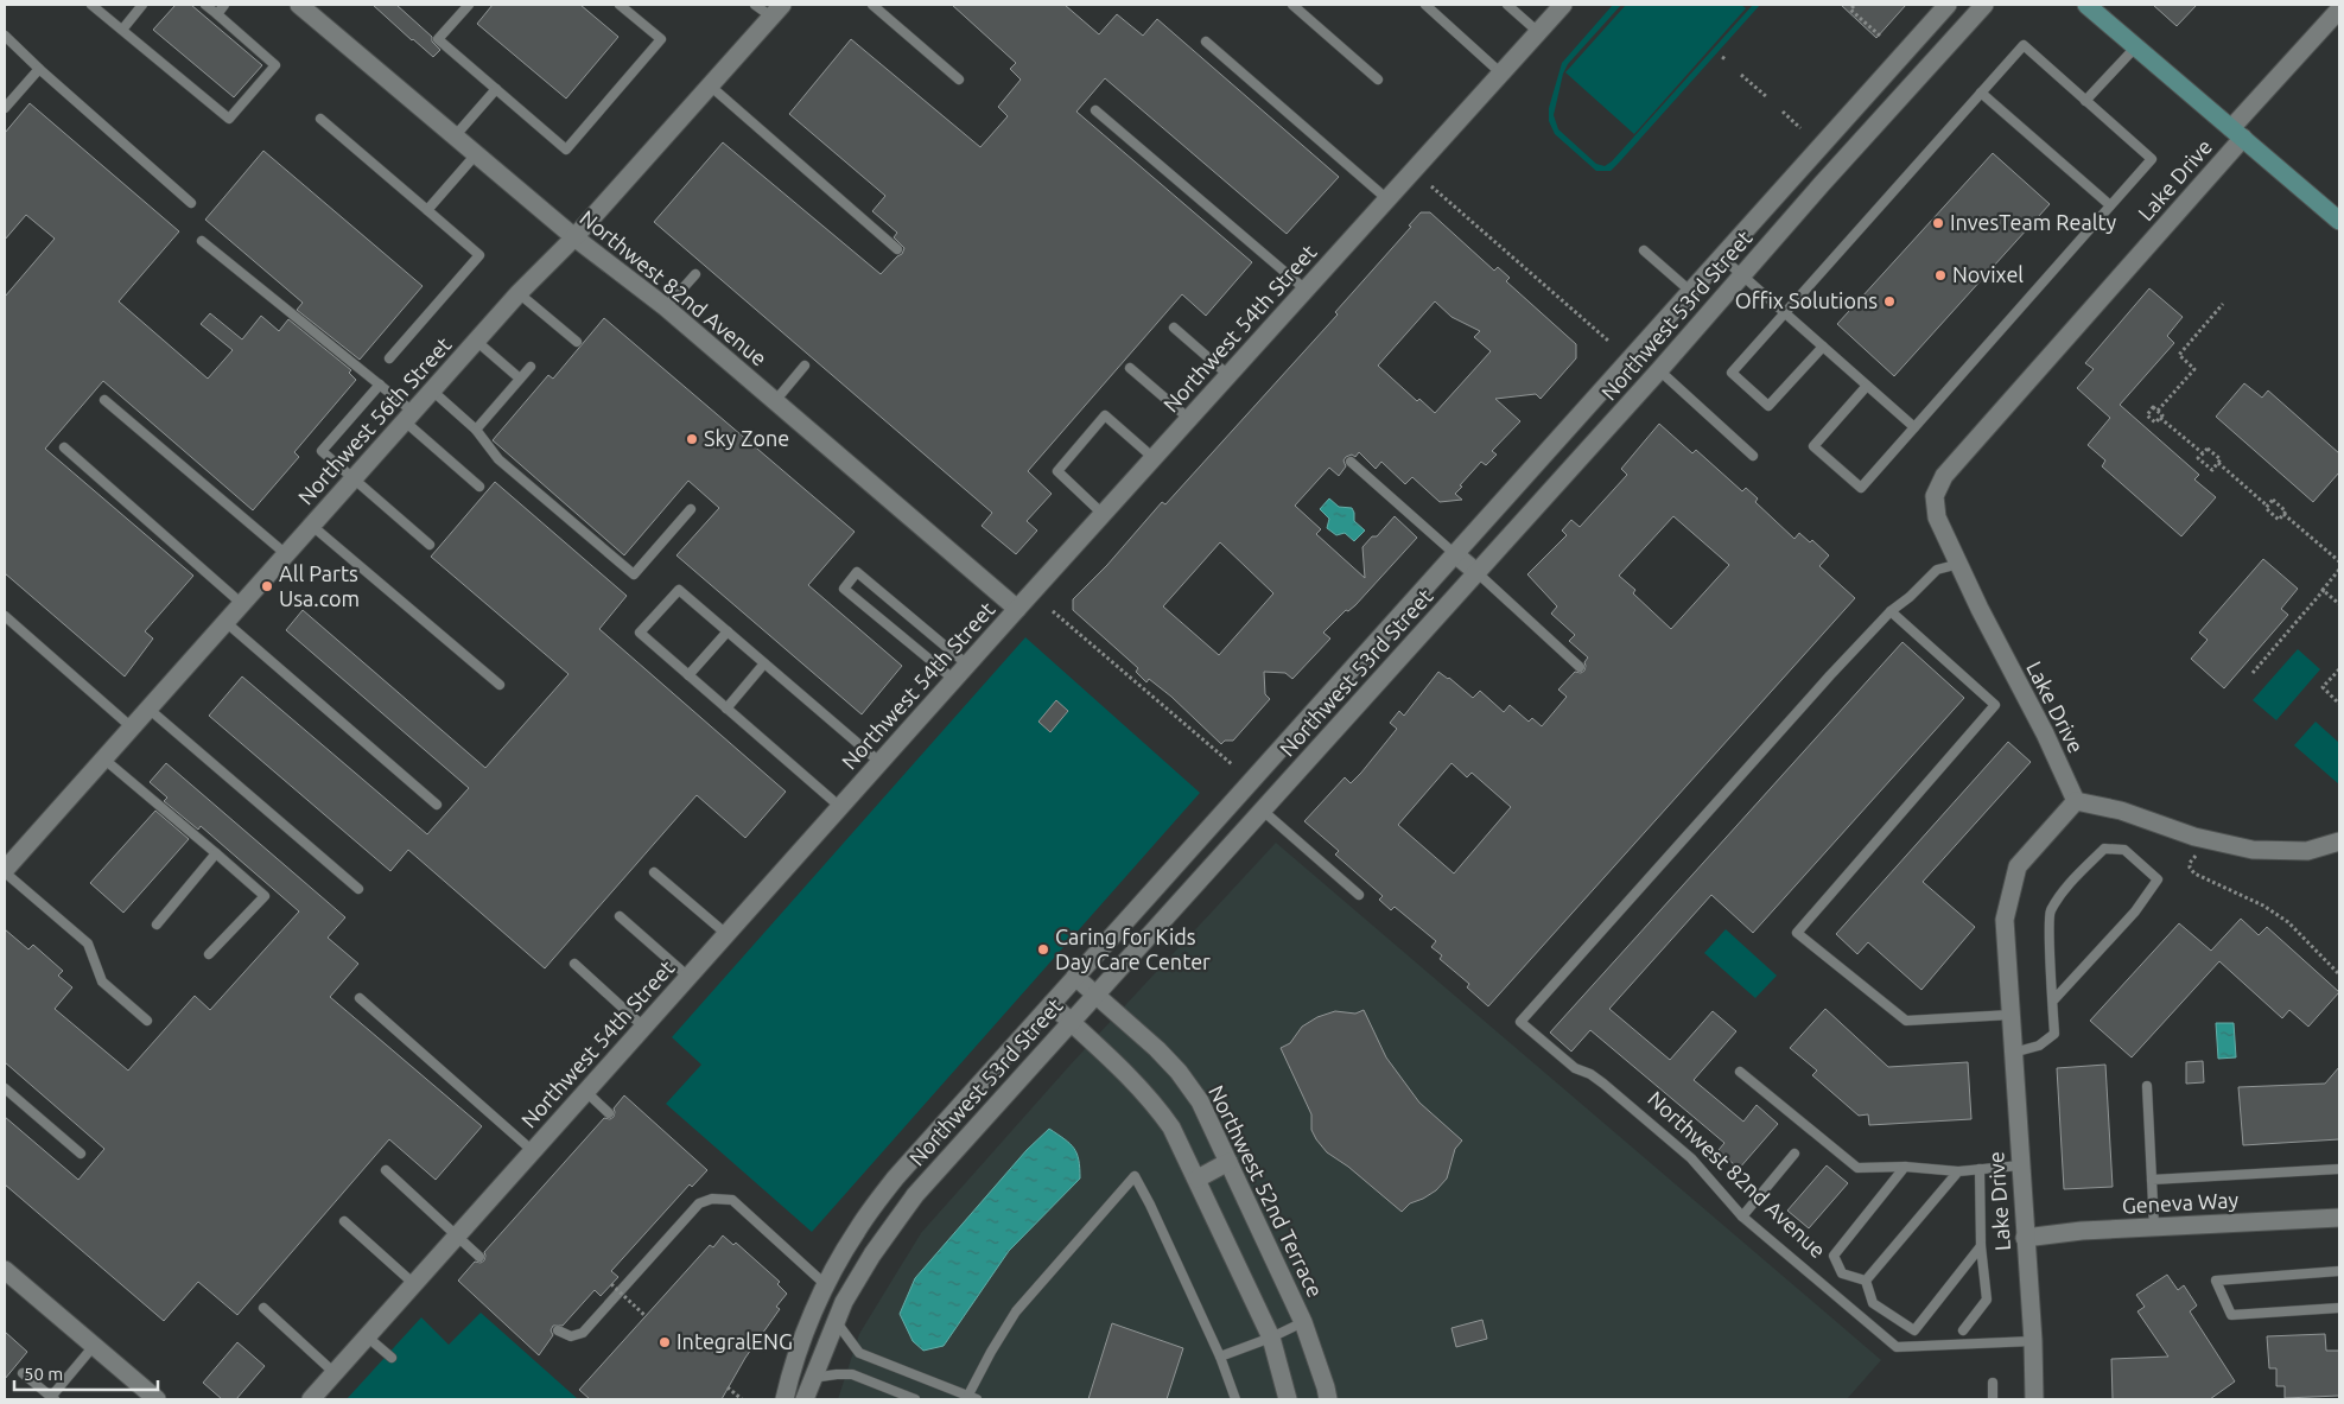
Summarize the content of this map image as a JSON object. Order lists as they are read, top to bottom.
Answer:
{
  "streets": {
    "street": [
      "Lake Drive",
      "Northwest 82nd Avenue",
      "Northwest 53rd Street",
      "Northwest 54th Street",
      "Northwest 56th Street",
      "Northwest 52nd Terrace",
      "Geneva Way"
    ]
  },
  "crossings": [
    ["Lake Drive", "Northwest 82nd Avenue"],
    ["Lake Drive", "Geneva Way"],
    ["Northwest 82nd Avenue", "Northwest 54th Street"],
    ["Northwest 82nd Avenue", "Northwest 56th Street"],
    ["Northwest 53rd Street", "Northwest 52nd Terrace"]
  ],
  "places": [
    "InvesTeam Realty",
    "Novixel",
    "Offix Solutions",
    "Sky Zone",
    "All Parts Usa.com",
    "Caring for Kids Day Care Center",
    "IntegralENG"
  ],
  "scale_bar": "50 m"
}
